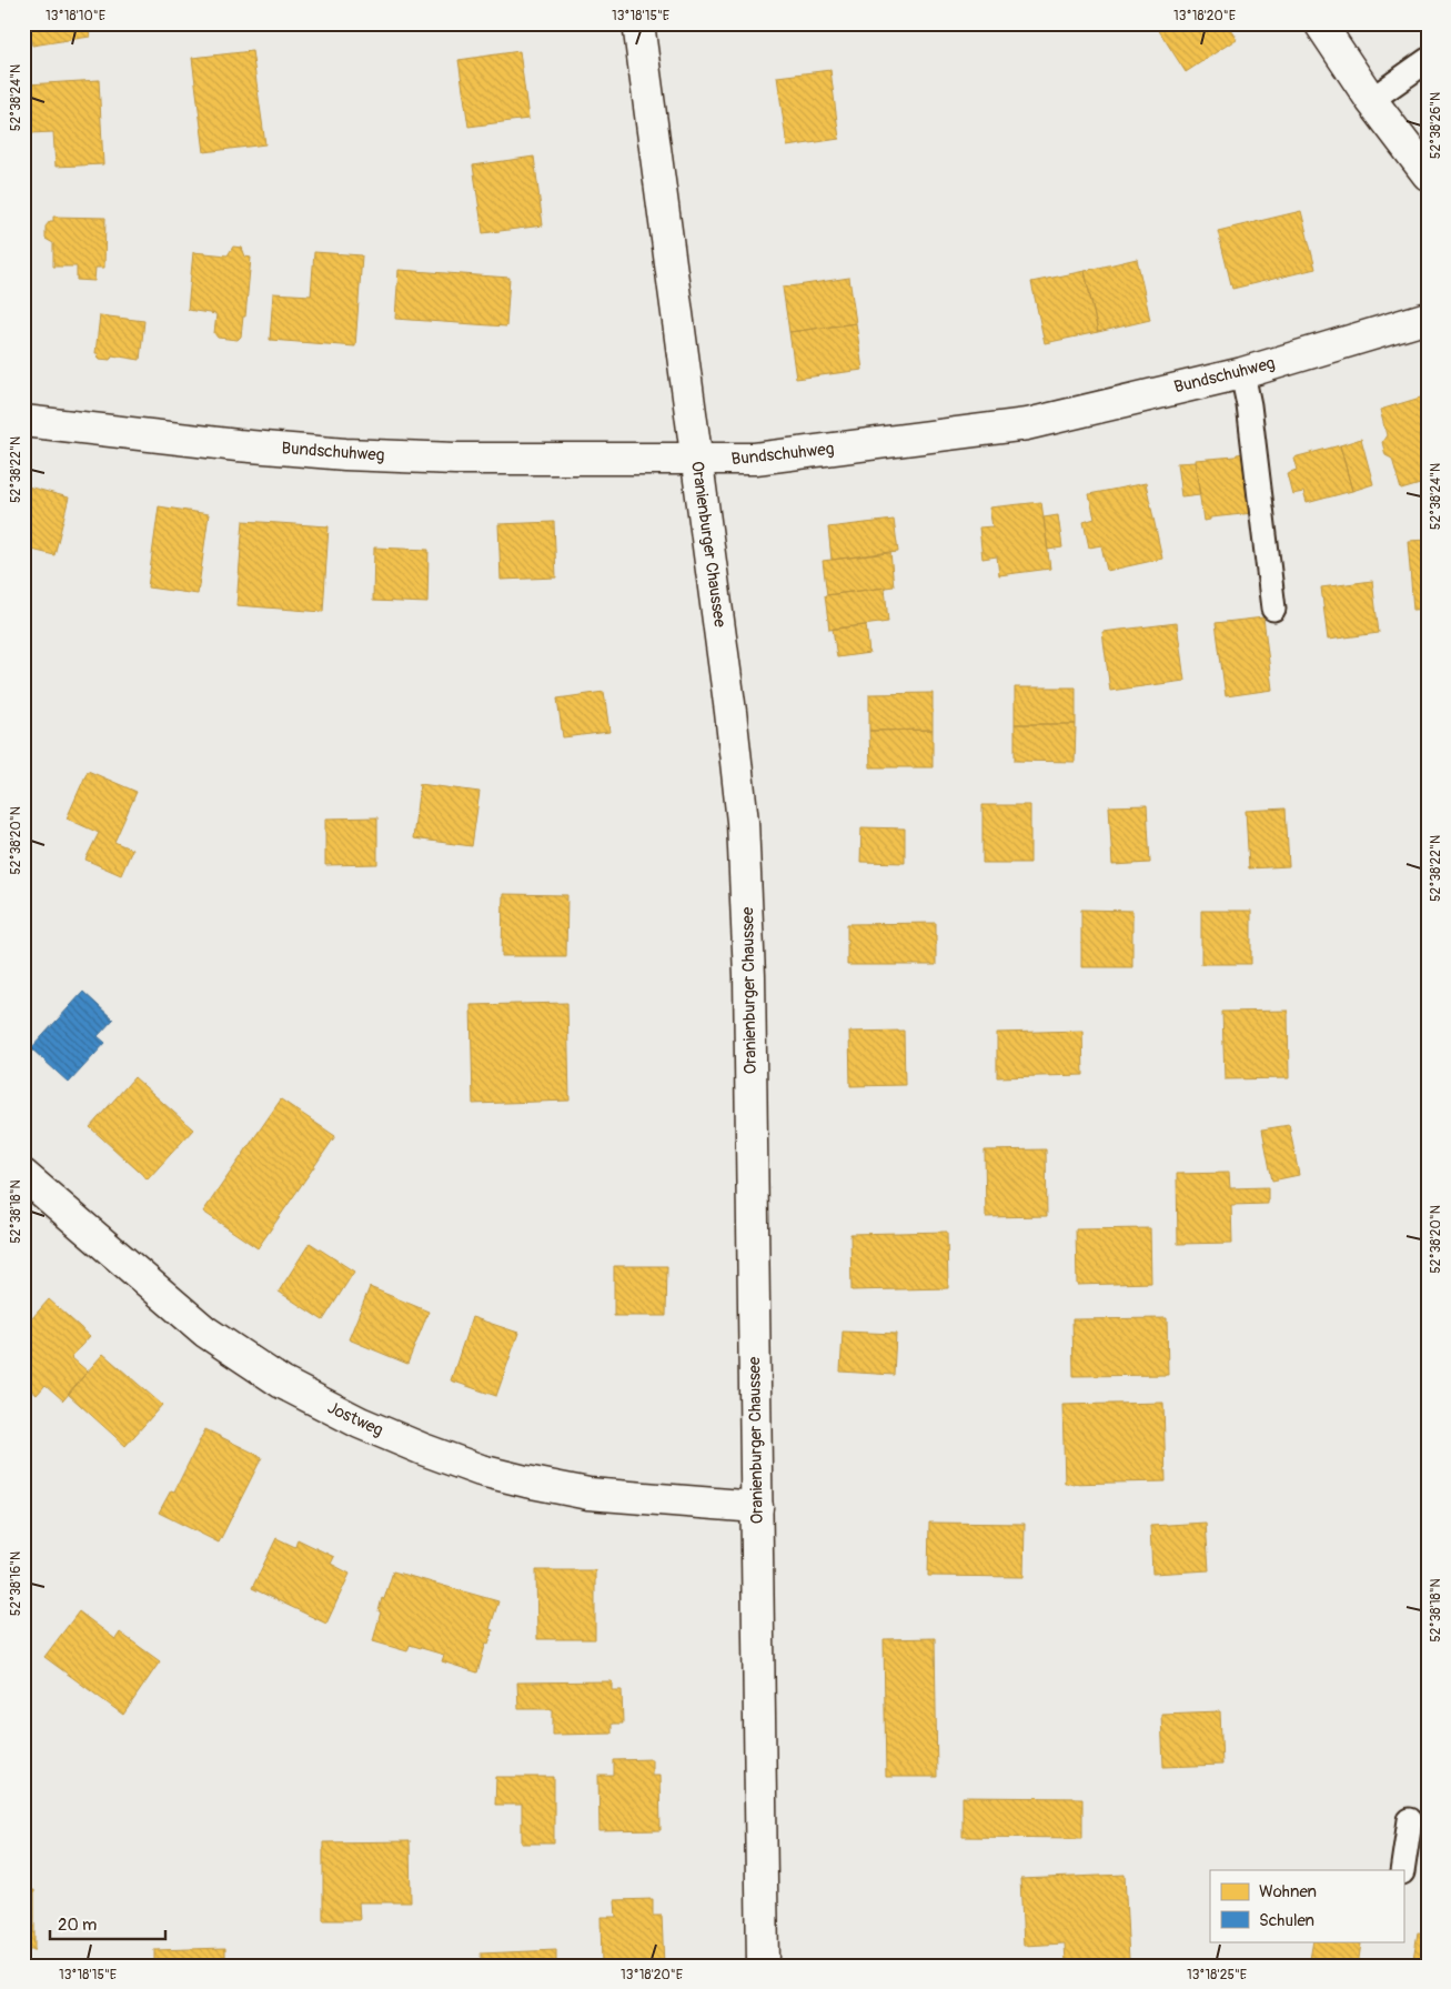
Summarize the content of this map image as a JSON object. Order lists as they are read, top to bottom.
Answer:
{
  "streets": {
    "street": ["Bundschuhweg", "Oranienburger Chaussee", "Jostweg"]
  },
  "crossings": [
    ["Bundschuhweg", "Oranienburger Chaussee"],
    ["Oranienburger Chaussee", "Jostweg"]
  ],
  "legend": ["Wohnen", "Schulen"],
  "scale_bar": "20 m",
  "coordinates": [
    "13°18'10\"E",
    "13°18'15\"E",
    "13°18'20\"E",
    "52°38'24\"N",
    "52°38'26\"N",
    "52°38'22\"N",
    "52°38'20\"N",
    "52°38'18\"N",
    "52°38'16\"N",
    "13°18'25\"E"
  ]
}
